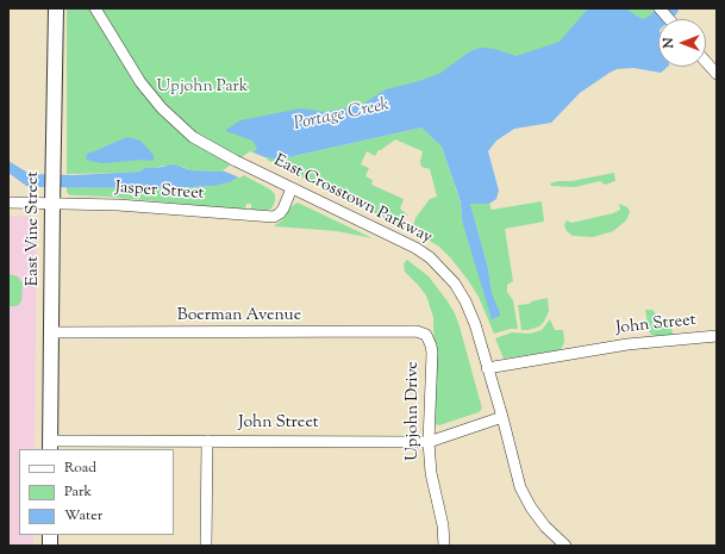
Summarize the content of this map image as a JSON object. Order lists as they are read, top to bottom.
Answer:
{
  "streets": {
    "street": [
      "Jasper Street",
      "East Crosstown Parkway",
      "East Vine Street",
      "Boerman Avenue",
      "John Street",
      "Upjohn Drive"
    ]
  },
  "crossings": [
    ["Jasper Street", "East Crosstown Parkway"],
    ["Jasper Street", "East Vine Street"],
    ["East Crosstown Parkway", "John Street"],
    ["East Vine Street", "Boerman Avenue"],
    ["East Vine Street", "John Street"],
    ["Boerman Avenue", "Upjohn Drive"],
    ["John Street", "Upjohn Drive"]
  ],
  "water": ["Portage Creek"],
  "parks": ["Upjohn Park"],
  "legend": ["Road", "Park", "Water"],
  "north": "left"
}
